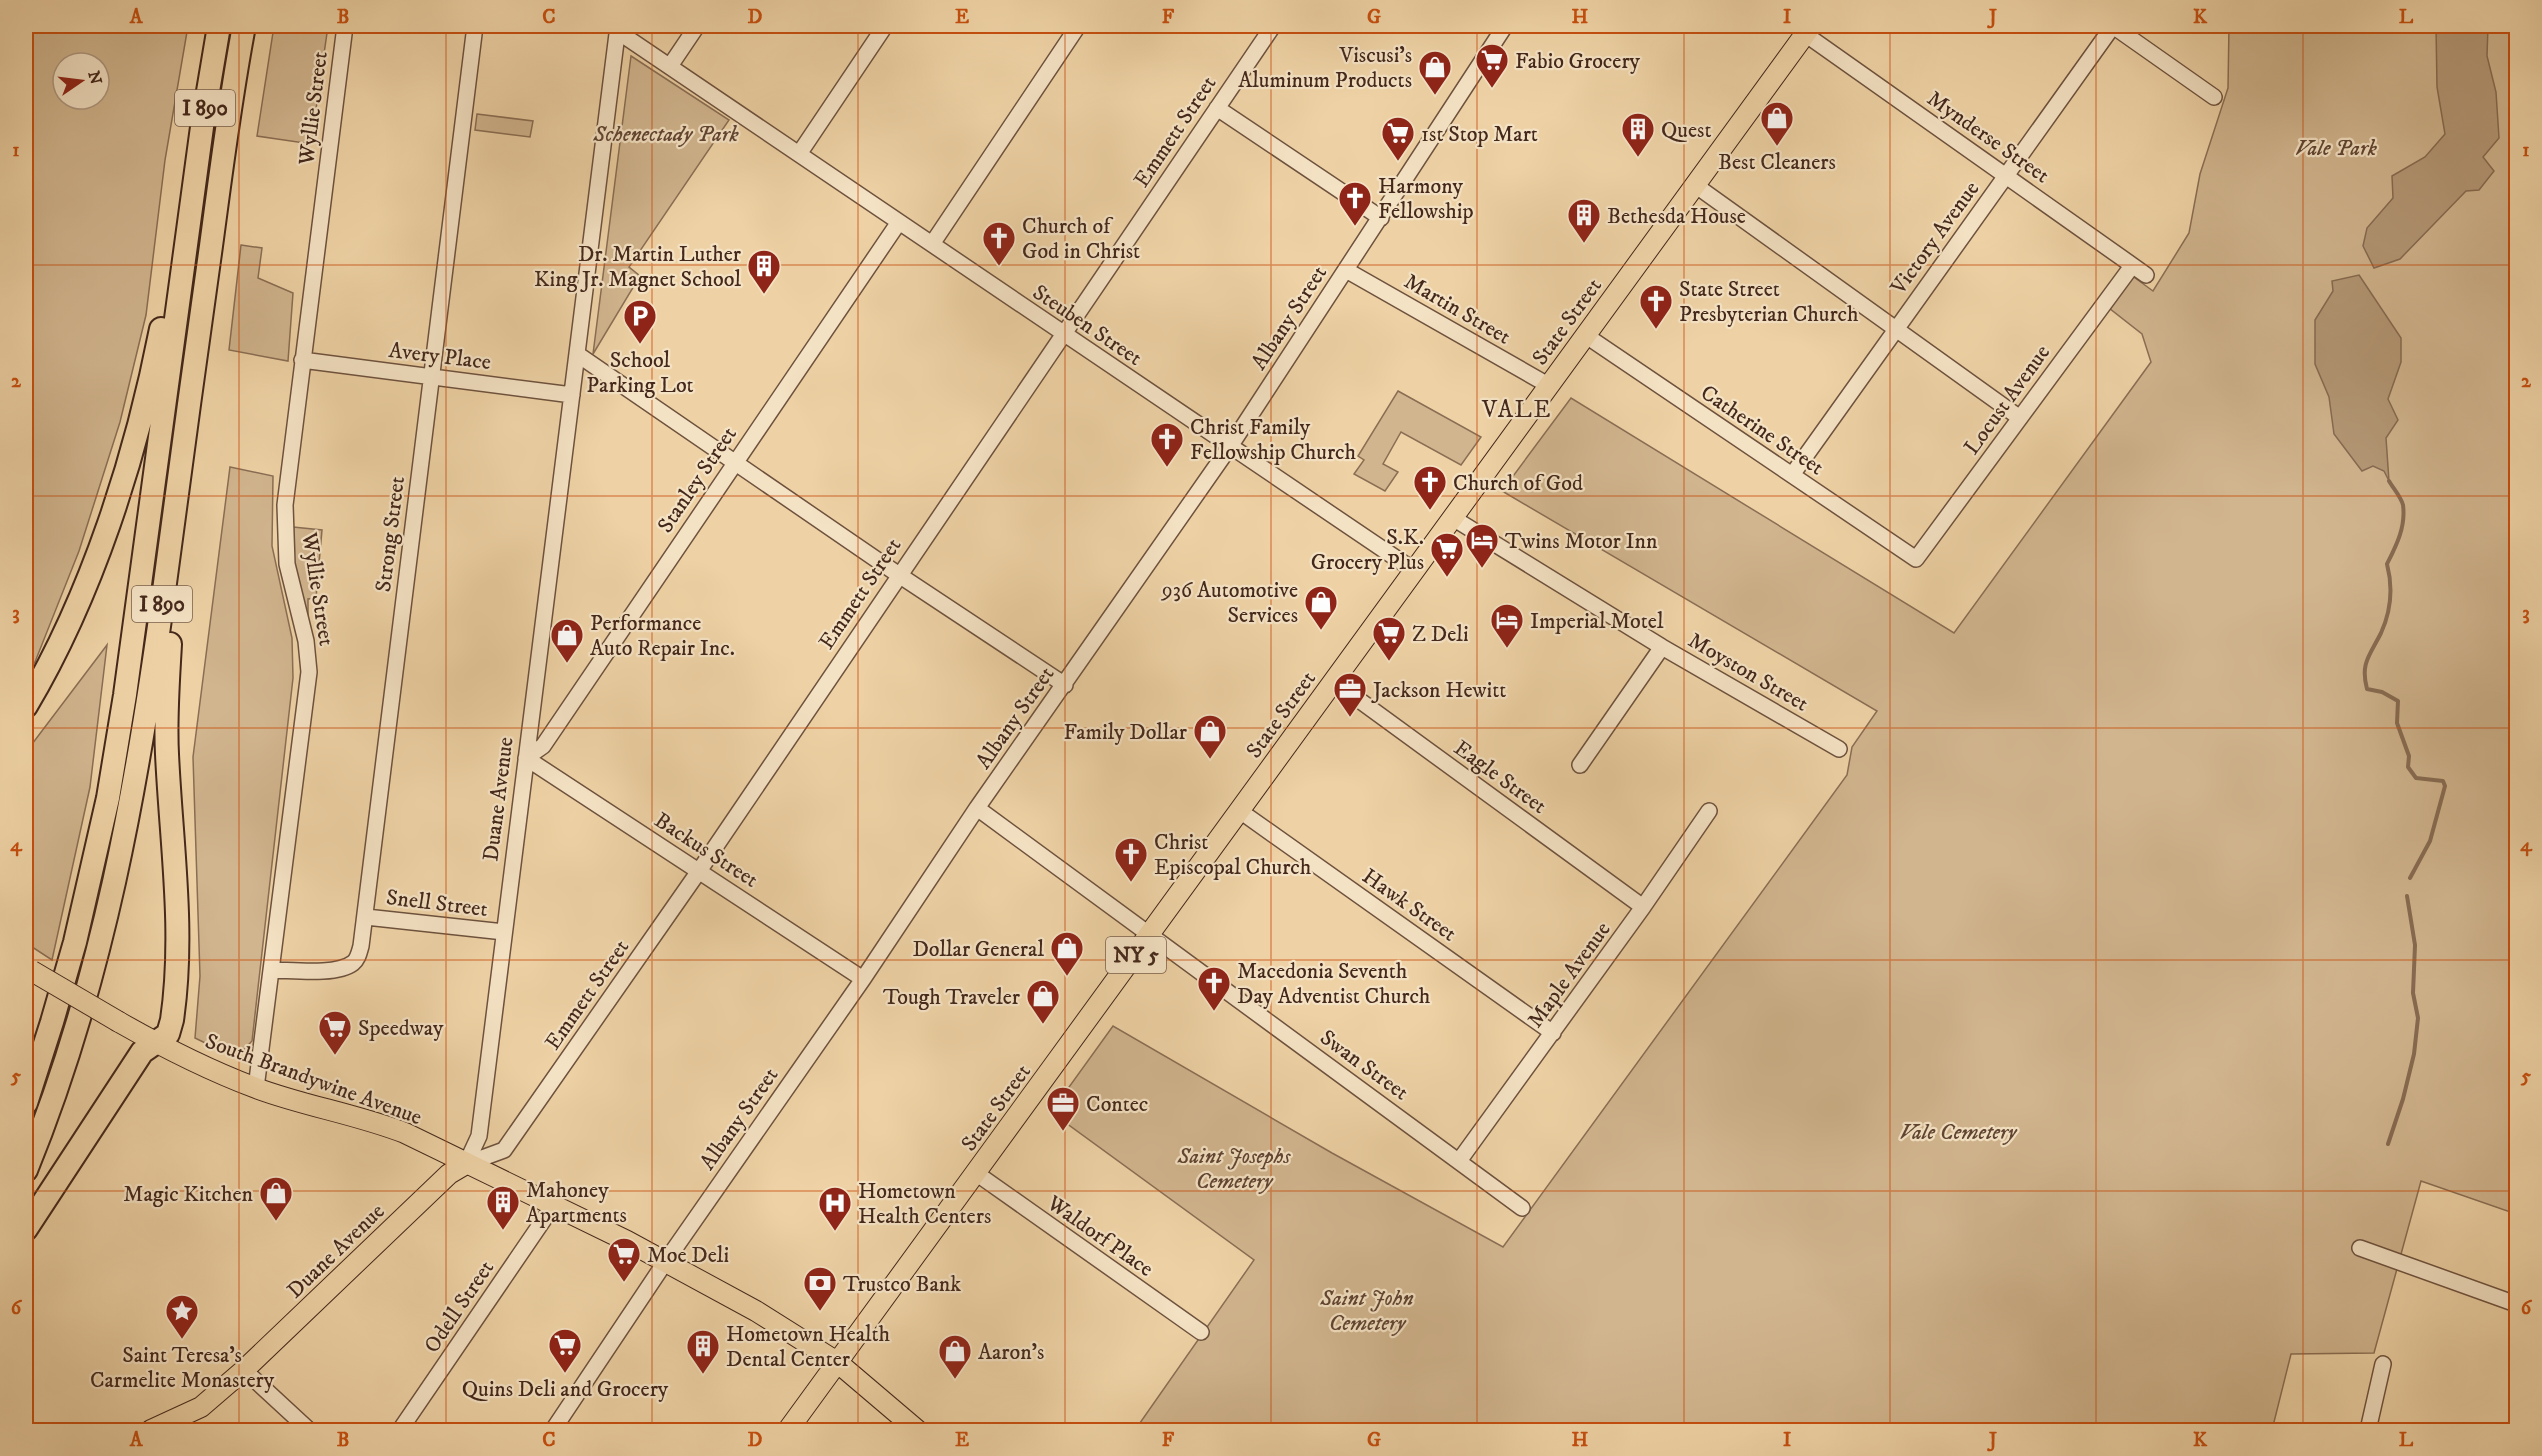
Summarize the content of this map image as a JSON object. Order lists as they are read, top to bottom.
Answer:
{
  "streets": {
    "highway": ["I 890"],
    "main road": [
      "State Street",
      "Duane Avenue",
      "NY 5",
      "South Brandywine Avenue"
    ],
    "street": [
      "Wyllie Street",
      "Emmett Street",
      "Mynderse Street",
      "Victory Avenue",
      "Martin Street",
      "Albany Street",
      "Steuben Street",
      "Avery Place",
      "Locust Avenue",
      "Catherine Street",
      "Stanley Street",
      "Strong Street",
      "Moyston Street",
      "Eagle Street",
      "Backus Street",
      "Snell Street",
      "Hawk Street",
      "Maple Avenue",
      "Swan Street",
      "Waldorf Place",
      "Odell Street"
    ]
  },
  "crossings": [
    ["Wyllie Street", "Avery Place"],
    ["Wyllie Street", "Strong Street"],
    ["Wyllie Street", "South Brandywine Avenue"],
    ["Emmett Street", "Steuben Street"],
    ["Emmett Street", "Duane Avenue"],
    ["Emmett Street", "Backus Street"],
    ["Emmett Street", "South Brandywine Avenue"],
    ["Mynderse Street", "Victory Avenue"],
    ["Mynderse Street", "State Street"],
    ["Mynderse Street", "Locust Avenue"],
    ["Victory Avenue", "Catherine Street"],
    ["Martin Street", "Albany Street"],
    ["Martin Street", "State Street"],
    ["Albany Street", "Steuben Street"],
    ["Albany Street", "Backus Street"],
    ["Albany Street", "Swan Street"],
    ["Albany Street", "South Brandywine Avenue"],
    ["State Street", "Steuben Street"],
    ["State Street", "Catherine Street"],
    ["State Street", "Moyston Street"],
    ["State Street", "Eagle Street"],
    ["State Street", "Hawk Street"],
    ["State Street", "Swan Street"],
    ["State Street", "South Brandywine Avenue"],
    ["State Street", "Waldorf Place"],
    ["Steuben Street", "Stanley Street"],
    ["Steuben Street", "Duane Avenue"],
    ["Avery Place", "Strong Street"],
    ["Avery Place", "Duane Avenue"],
    ["Locust Avenue", "Catherine Street"],
    ["Stanley Street", "Duane Avenue"],
    ["Stanley Street", "Backus Street"],
    ["Strong Street", "Snell Street"],
    ["Eagle Street", "Maple Avenue"],
    ["Duane Avenue", "Backus Street"],
    ["Duane Avenue", "Snell Street"],
    ["Duane Avenue", "South Brandywine Avenue"],
    ["Hawk Street", "Maple Avenue"],
    ["Maple Avenue", "Swan Street"],
    ["South Brandywine Avenue", "Odell Street"]
  ],
  "districts": ["VALE"],
  "parks": [
    "Schenectady Park",
    "Vale Park",
    "Vale Cemetery",
    "Saint Josephs Cemetery",
    "Saint John Cemetery"
  ],
  "places": {
    "supermarket": [
      "Fabio Grocery",
      "1st Stop Mart",
      "S.K. Grocery Plus",
      "Z Deli",
      "Speedway",
      "Moe Deli",
      "Quins Deli and Grocery"
    ],
    "shop": [
      "Viscusi's Aluminum Products",
      "Best Cleaners",
      "936 Automotive Services",
      "Performance Auto Repair Inc.",
      "Family Dollar",
      "Dollar General",
      "Tough Traveler",
      "Magic Kitchen",
      "Aaron's"
    ],
    "building": [
      "Quest",
      "Bethesda House",
      "Dr. Martin Luther King Jr. Magnet School",
      "Mahoney Apartments",
      "Hometown Health Dental Center"
    ],
    "church": [
      "Harmony Fellowship",
      "Church of God in Christ",
      "State Street Presbyterian Church",
      "Christ Family Fellowship Church",
      "Church of God",
      "Christ Episcopal Church",
      "Macedonia Seventh Day Adventist Church"
    ],
    "parking": ["School Parking Lot"],
    "hotel": ["Twins Motor Inn", "Imperial Motel"],
    "office": ["Jackson Hewitt", "Contec"],
    "hospital": ["Hometown Health Centers"],
    "bank": ["Trustco Bank"],
    "place": ["Saint Teresa's Carmelite Monastery"]
  },
  "north": "right",
  "grid": {
    "columns": [
      "A",
      "B",
      "C",
      "D",
      "E",
      "F",
      "G",
      "H",
      "I",
      "J",
      "K",
      "L"
    ],
    "rows": [
      "1",
      "2",
      "3",
      "4",
      "5",
      "6"
    ]
  }
}
